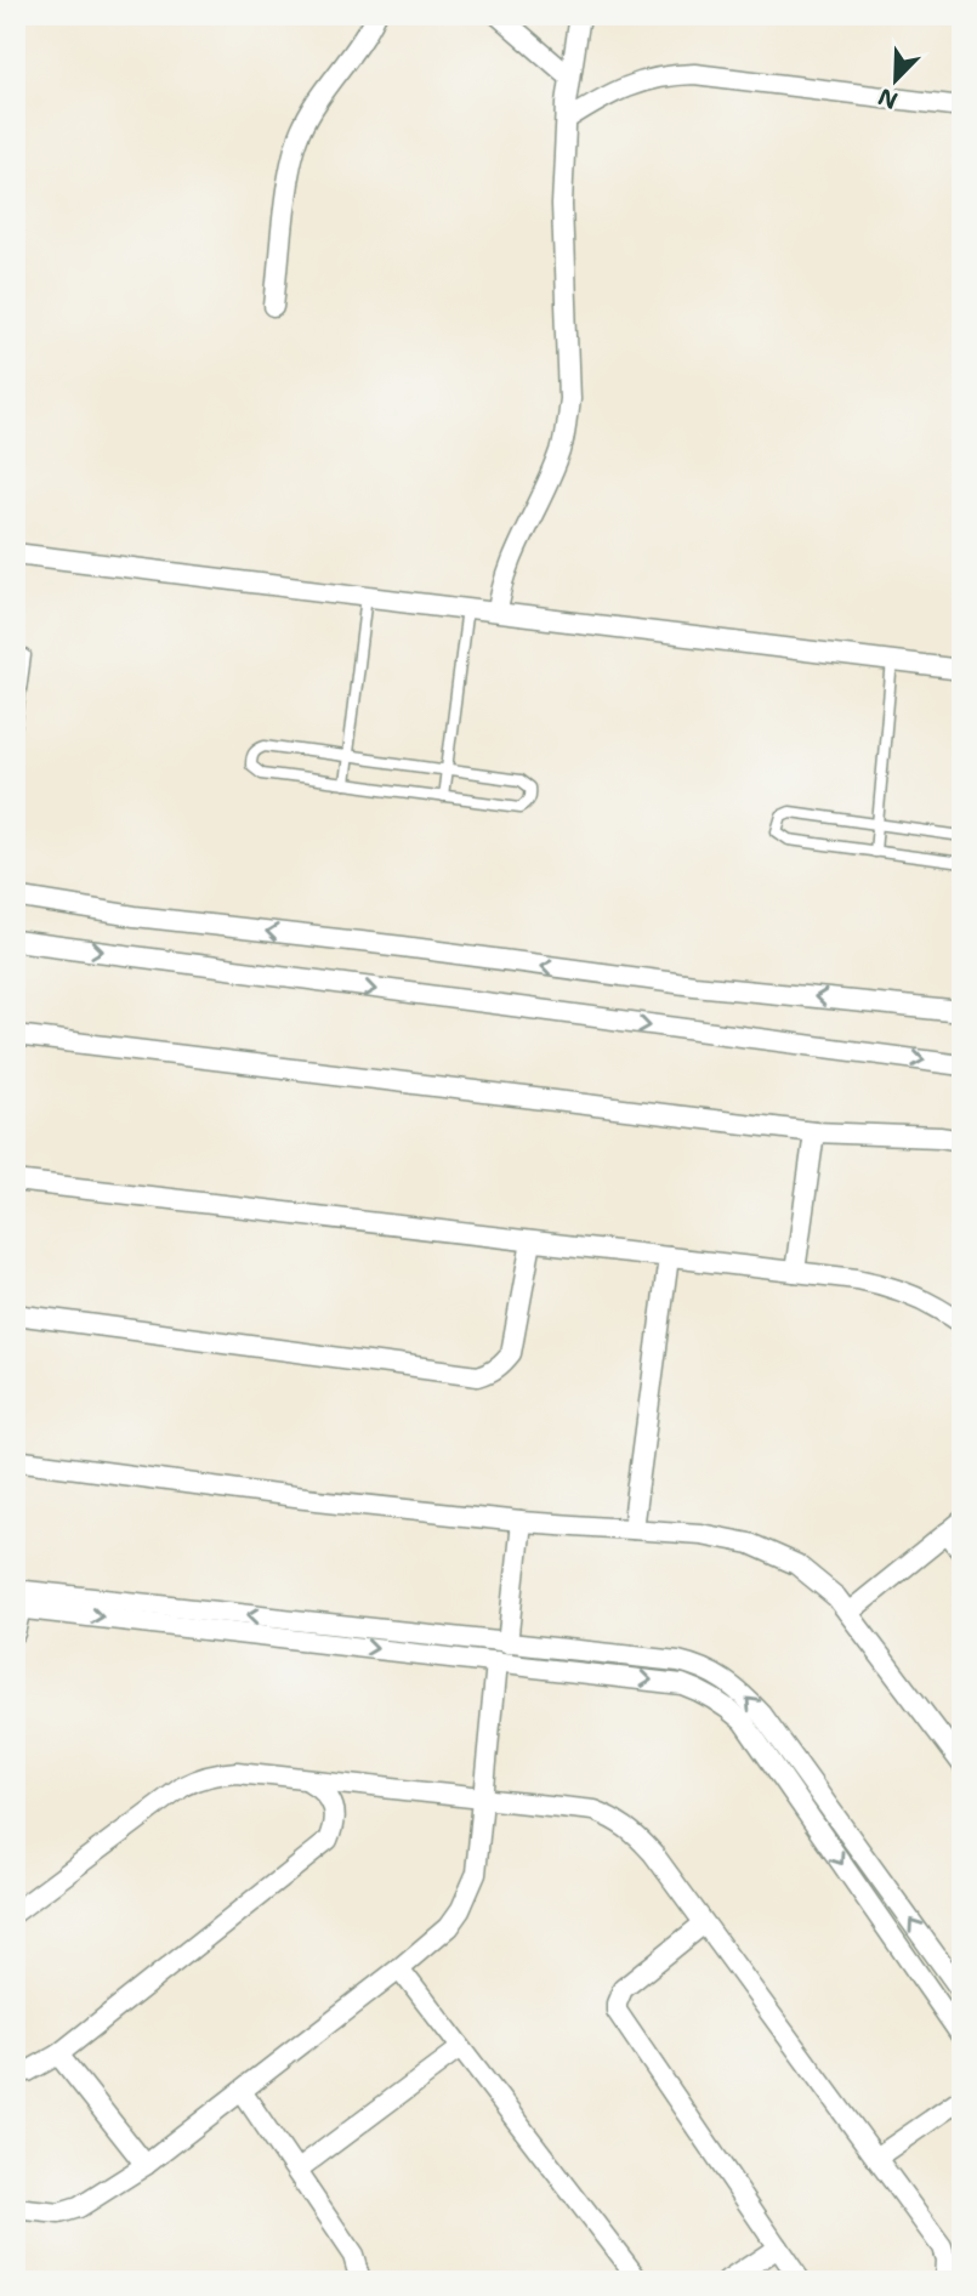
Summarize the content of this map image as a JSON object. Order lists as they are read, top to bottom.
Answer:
{
  "north": "bottom left"
}
